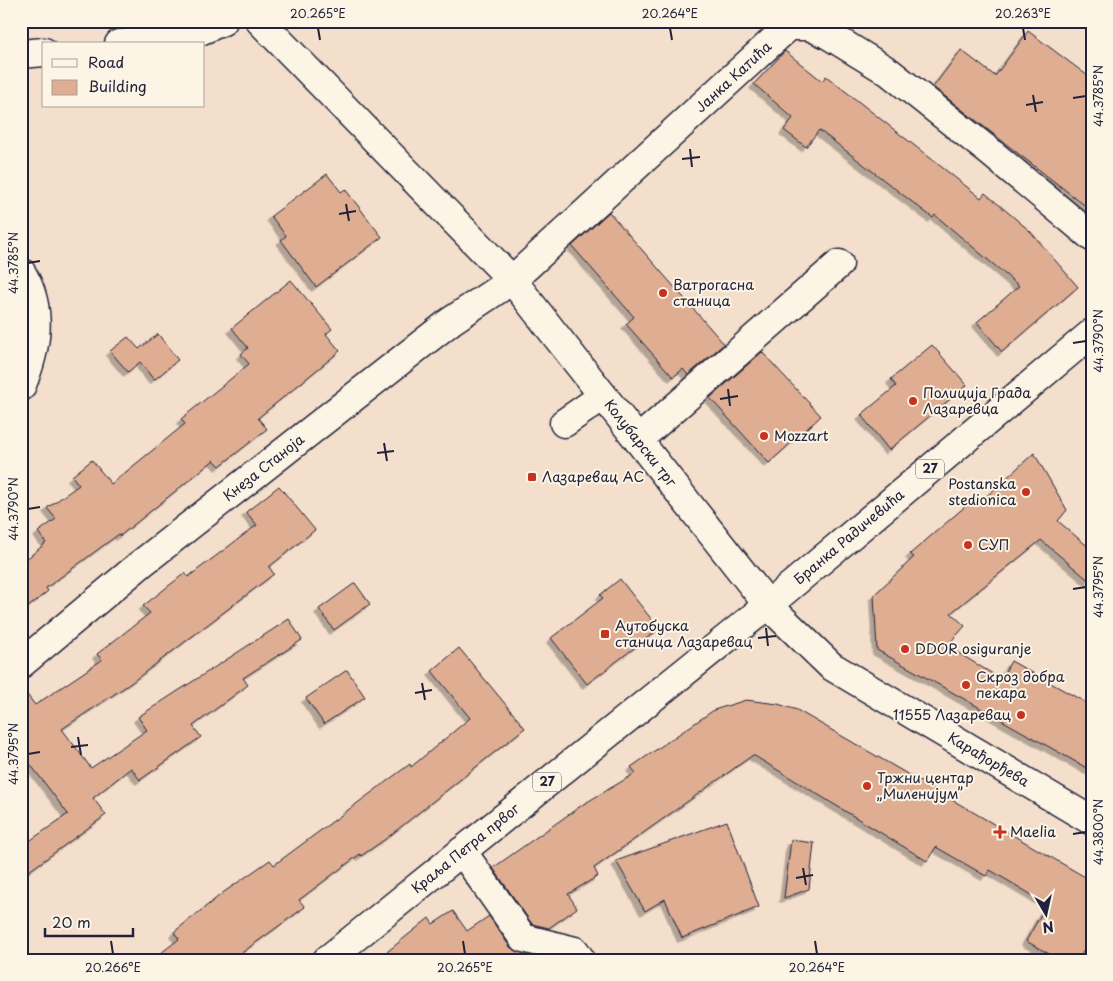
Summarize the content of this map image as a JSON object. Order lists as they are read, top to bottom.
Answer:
{
  "streets": {
    "street": [
      "Јанка Катића",
      "Колубарски трг",
      "Кнеза Станоја",
      "27",
      "Бранка Радичевића",
      "Карађорђева",
      "Краља Петра првог"
    ]
  },
  "crossings": [
    ["Јанка Катића", "Колубарски трг"],
    ["Јанка Катића", "Кнеза Станоја"],
    ["Колубарски трг", "Кнеза Станоја"],
    ["Колубарски трг", "Бранка Радичевића"],
    ["Колубарски трг", "Карађорђева"],
    ["Колубарски трг", "Краља Петра првог"],
    ["Бранка Радичевића", "Карађорђева"],
    ["Бранка Радичевића", "Краља Петра првог"],
    ["Карађорђева", "Краља Петра првог"]
  ],
  "places": {
    "other": [
      "Ватрогасна станица",
      "Полиција Града Лазаревца",
      "Mozzart",
      "Postanska stedionica",
      "СУП",
      "DDOR osiguranje",
      "Скроз добра пекара",
      "11555 Лазаревац",
      "Тржни центар „Миленијум”"
    ],
    "transit": ["Лазаревац АС", "Аутобуска станица Лазаревац"],
    "health": ["Maelia"]
  },
  "legend": ["Road", "Building"],
  "scale_bar": "20 m",
  "north": "bottom",
  "coordinates": [
    "20.265°E",
    "20.264°E",
    "20.263°E",
    "44.3785°N",
    "44.3790°N",
    "44.3795°N",
    "44.3800°N",
    "20.266°E"
  ]
}
